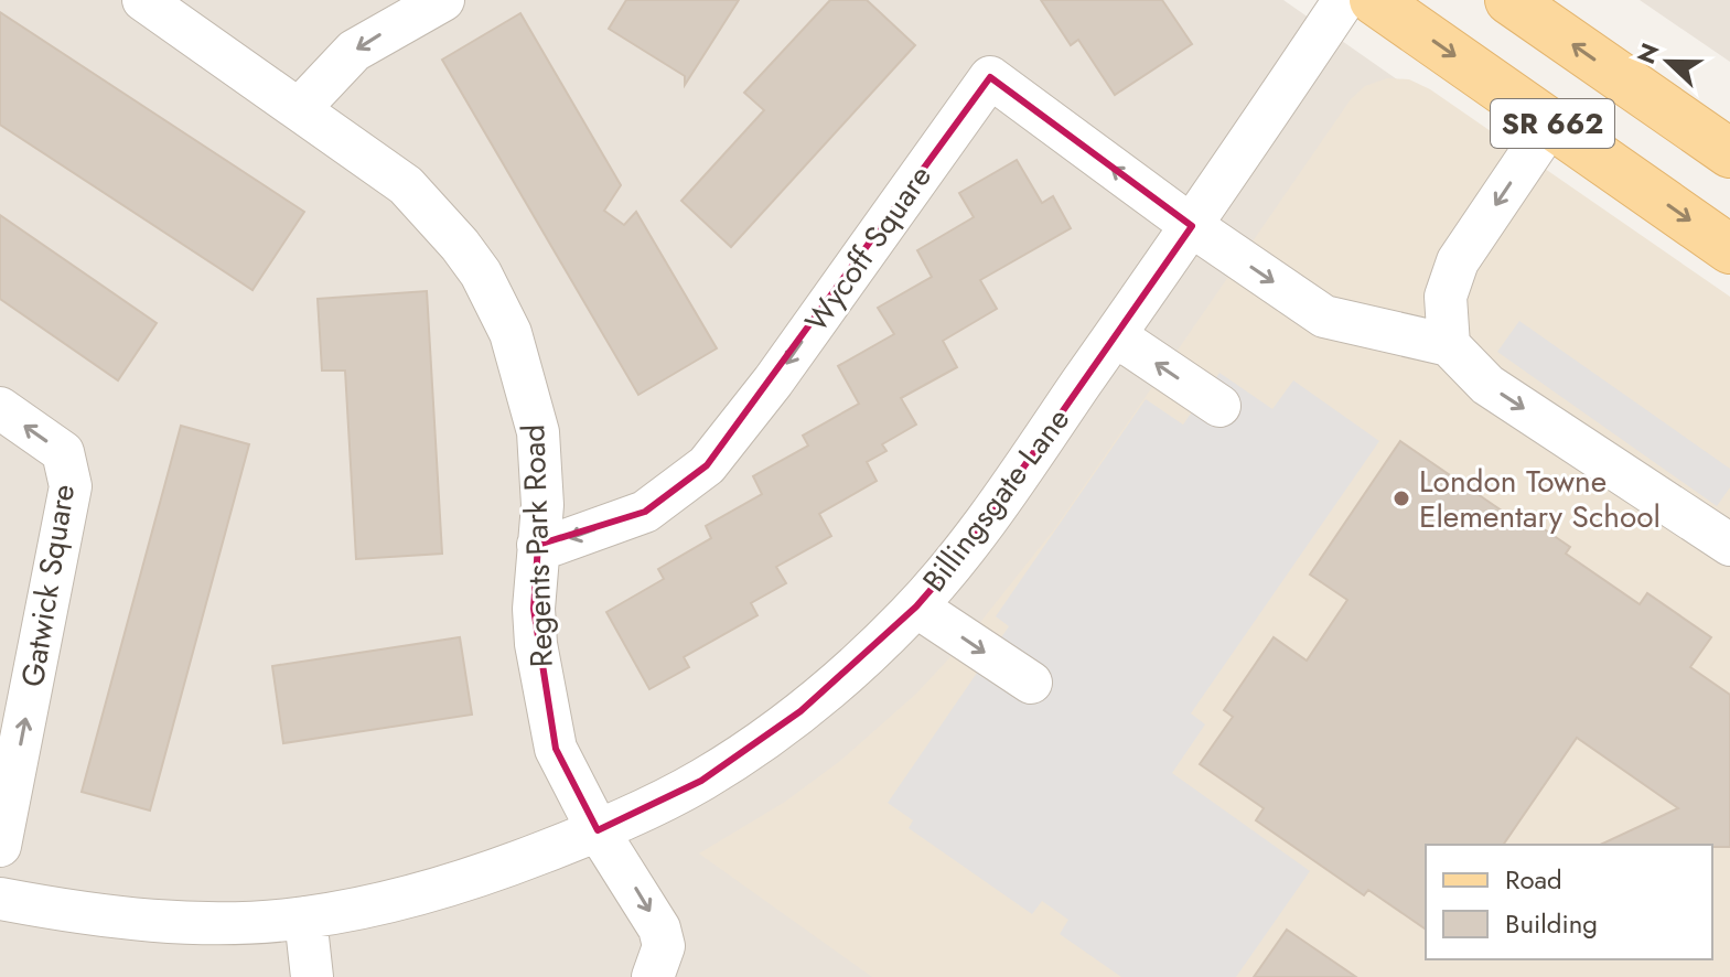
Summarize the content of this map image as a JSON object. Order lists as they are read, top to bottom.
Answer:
{
  "streets": {
    "main road": ["SR 662"],
    "street": [
      "Wycoff Square",
      "Billingsgate Lane",
      "Regents Park Road",
      "Gatwick Square"
    ]
  },
  "crossings": [
    ["Wycoff Square", "Billingsgate Lane"],
    ["Wycoff Square", "Regents Park Road"],
    ["Billingsgate Lane", "Regents Park Road"]
  ],
  "one_way": ["Gatwick Square"],
  "places": ["London Towne Elementary School"],
  "legend": ["Road", "Building"],
  "north": "left"
}
